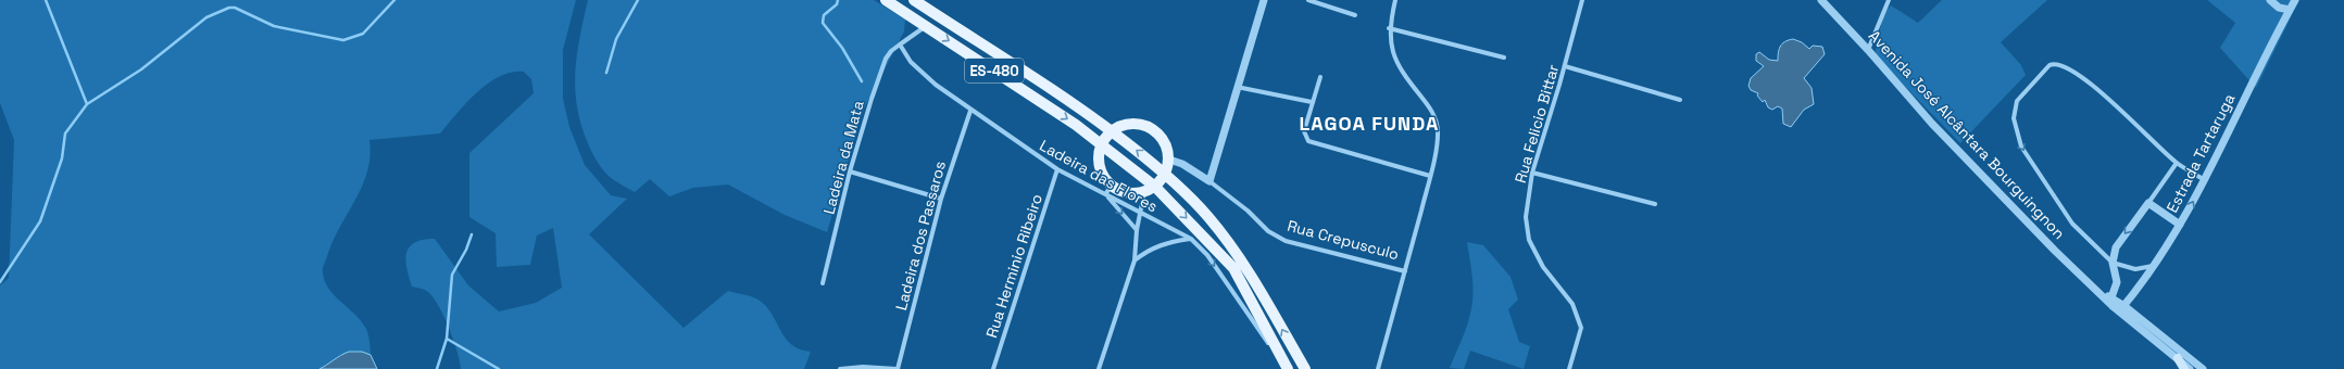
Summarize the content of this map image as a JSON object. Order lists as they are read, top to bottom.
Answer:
{
  "streets": {
    "main road": ["ES-480"],
    "street": [
      "Rua Felicio Bittar",
      "Avenida José Alcântara Bourguingnon",
      "Estrada Tartaruga",
      "Ladeira da Mata",
      "Ladeira das Flores",
      "Ladeira dos Passaros",
      "Rua Crepusculo",
      "Rua Herminio Ribeiro"
    ]
  },
  "crossings": [
    ["ES-480", "Ladeira das Flores"],
    ["Avenida José Alcântara Bourguingnon", "Estrada Tartaruga"],
    ["Ladeira da Mata", "Ladeira das Flores"],
    ["Ladeira das Flores", "Ladeira dos Passaros"],
    ["Ladeira das Flores", "Rua Herminio Ribeiro"]
  ],
  "districts": ["LAGOA FUNDA"]
}
